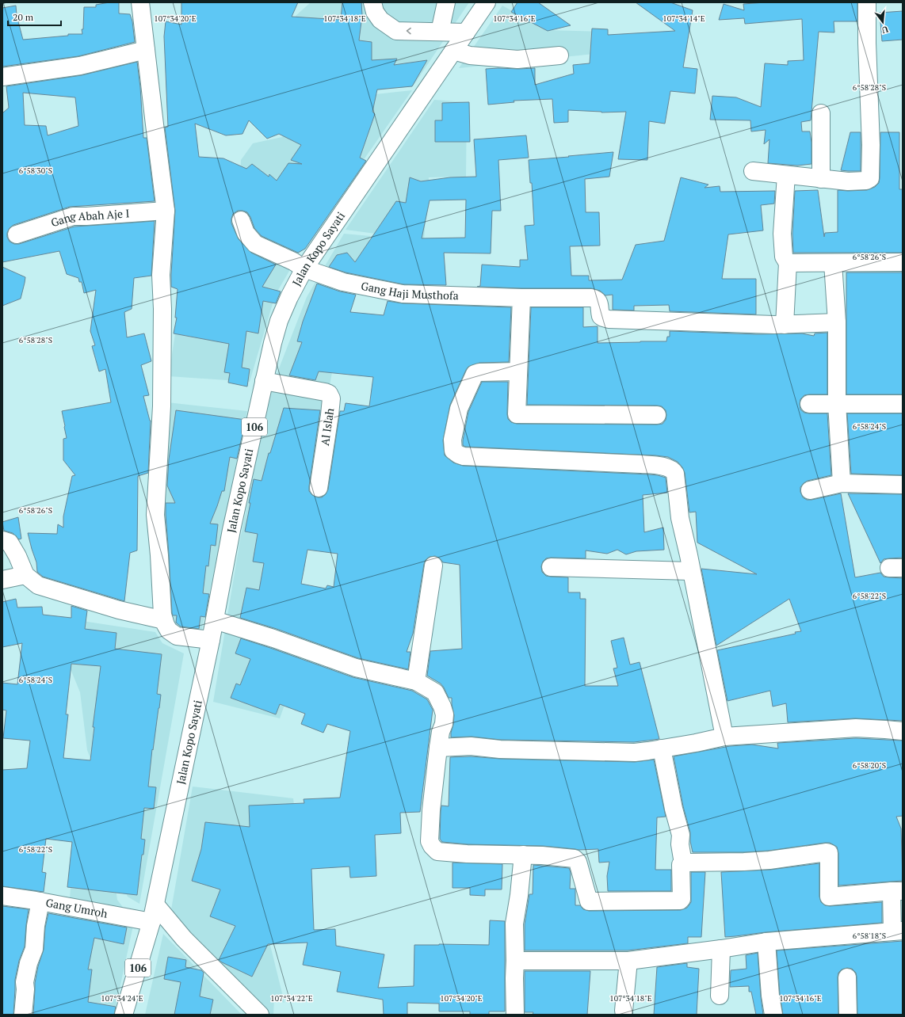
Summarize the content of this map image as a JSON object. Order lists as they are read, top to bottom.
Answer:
{
  "streets": {
    "street": [
      "Gang Abah Aje I",
      "Jalan Kopo Sayati",
      "Gang Haji Musthofa",
      "106",
      "Al Islah",
      "Gang Umroh"
    ]
  },
  "crossings": [
    ["Jalan Kopo Sayati", "Gang Haji Musthofa"],
    ["Jalan Kopo Sayati", "Al Islah"],
    ["Jalan Kopo Sayati", "Gang Umroh"]
  ],
  "scale_bar": "20 m",
  "north": "bottom",
  "coordinates": [
    "107°34'20\"E",
    "107°34'18\"E",
    "107°34'16\"E",
    "107°34'14\"E",
    "6°58'28\"S",
    "6°58'30\"S",
    "6°58'26\"S",
    "6°58'24\"S",
    "6°58'22\"S",
    "6°58'20\"S",
    "6°58'18\"S",
    "107°34'24\"E",
    "107°34'22\"E"
  ]
}
